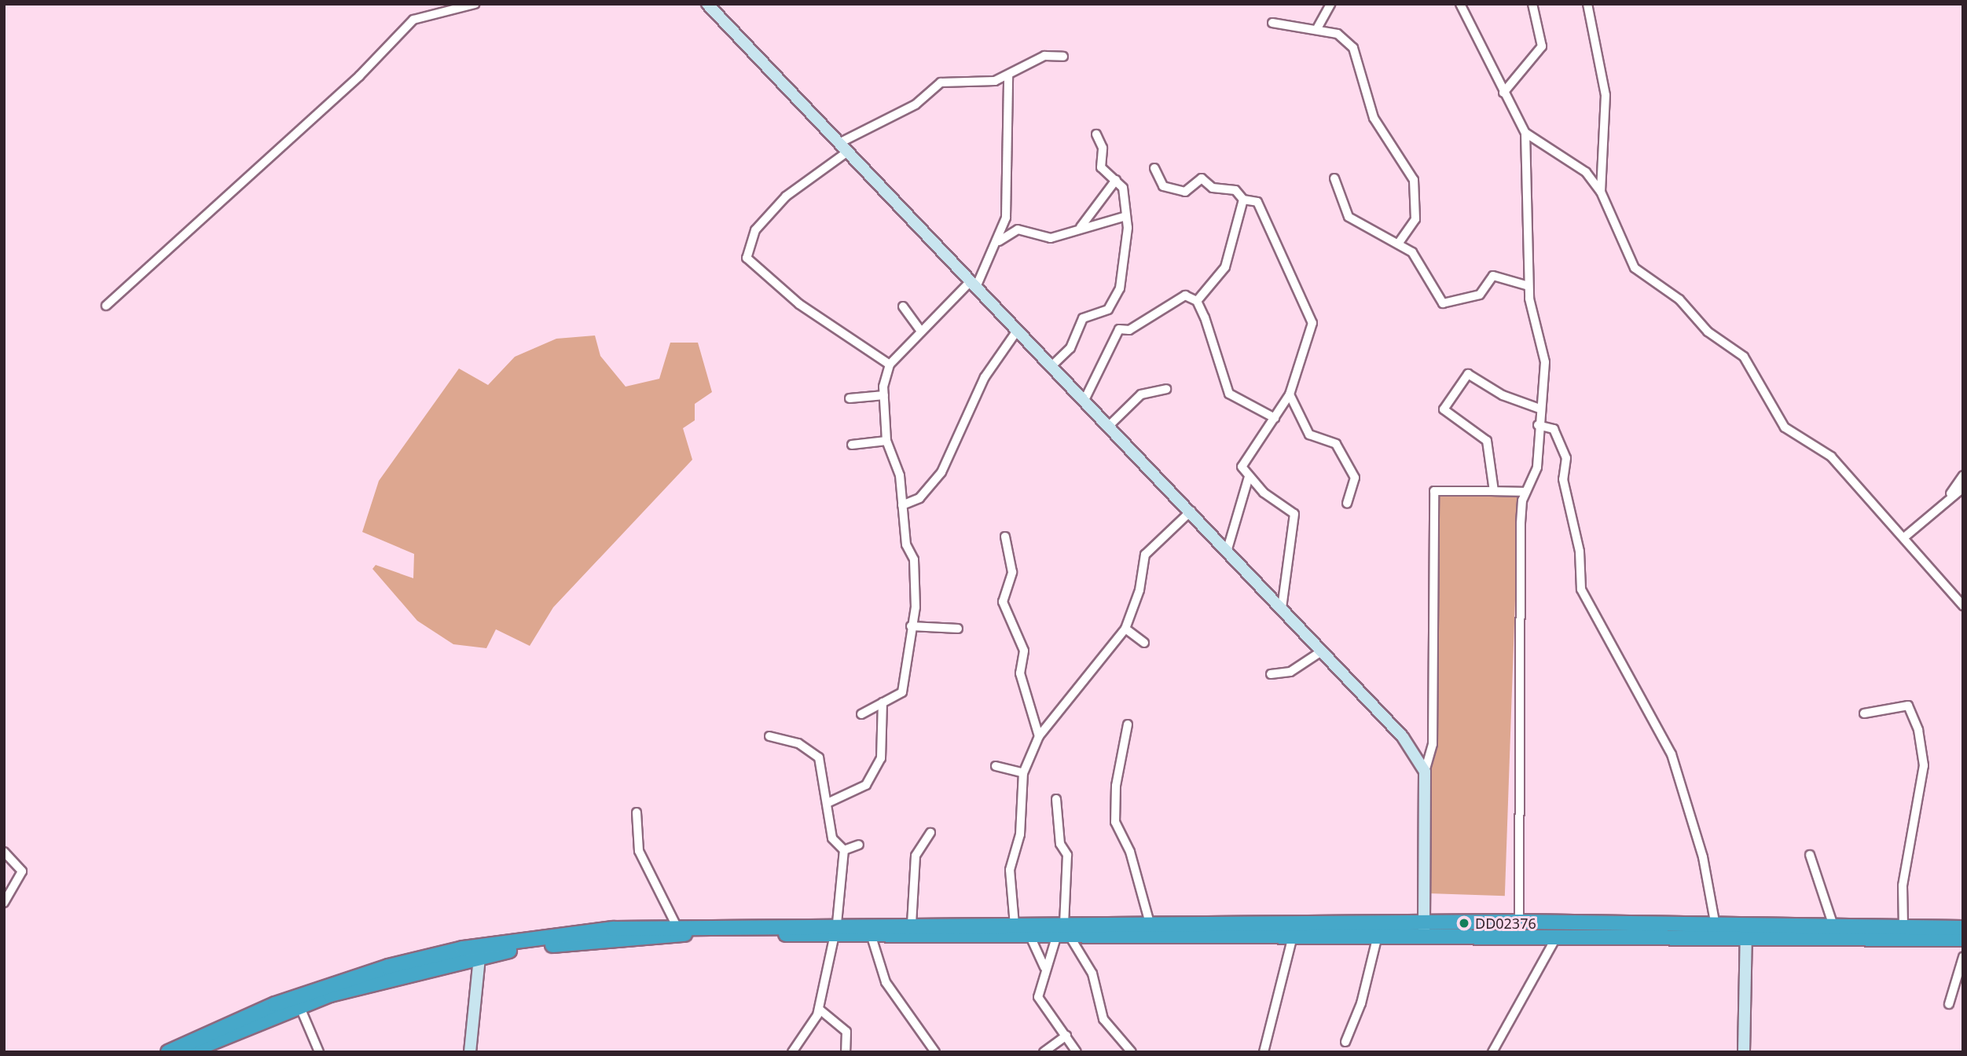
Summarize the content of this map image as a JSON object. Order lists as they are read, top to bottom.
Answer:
{
  "places": ["DD02376"]
}
